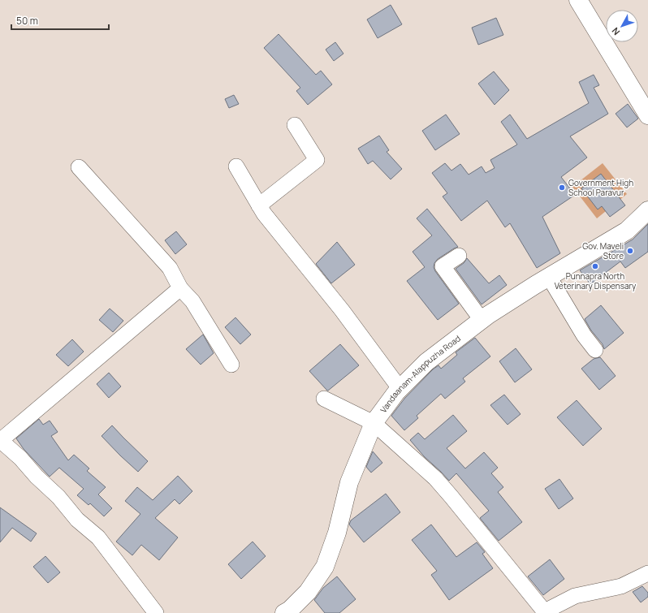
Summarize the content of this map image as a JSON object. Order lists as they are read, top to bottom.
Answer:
{
  "streets": {
    "main road": ["Vandaanam-Alappuzha Road"]
  },
  "places": ["Government High School Paravur", "Gov. Maveli Store", "Punnapra North Veterinary Dispensary"],
  "scale_bar": "50 m",
  "north": "bottom left"
}
